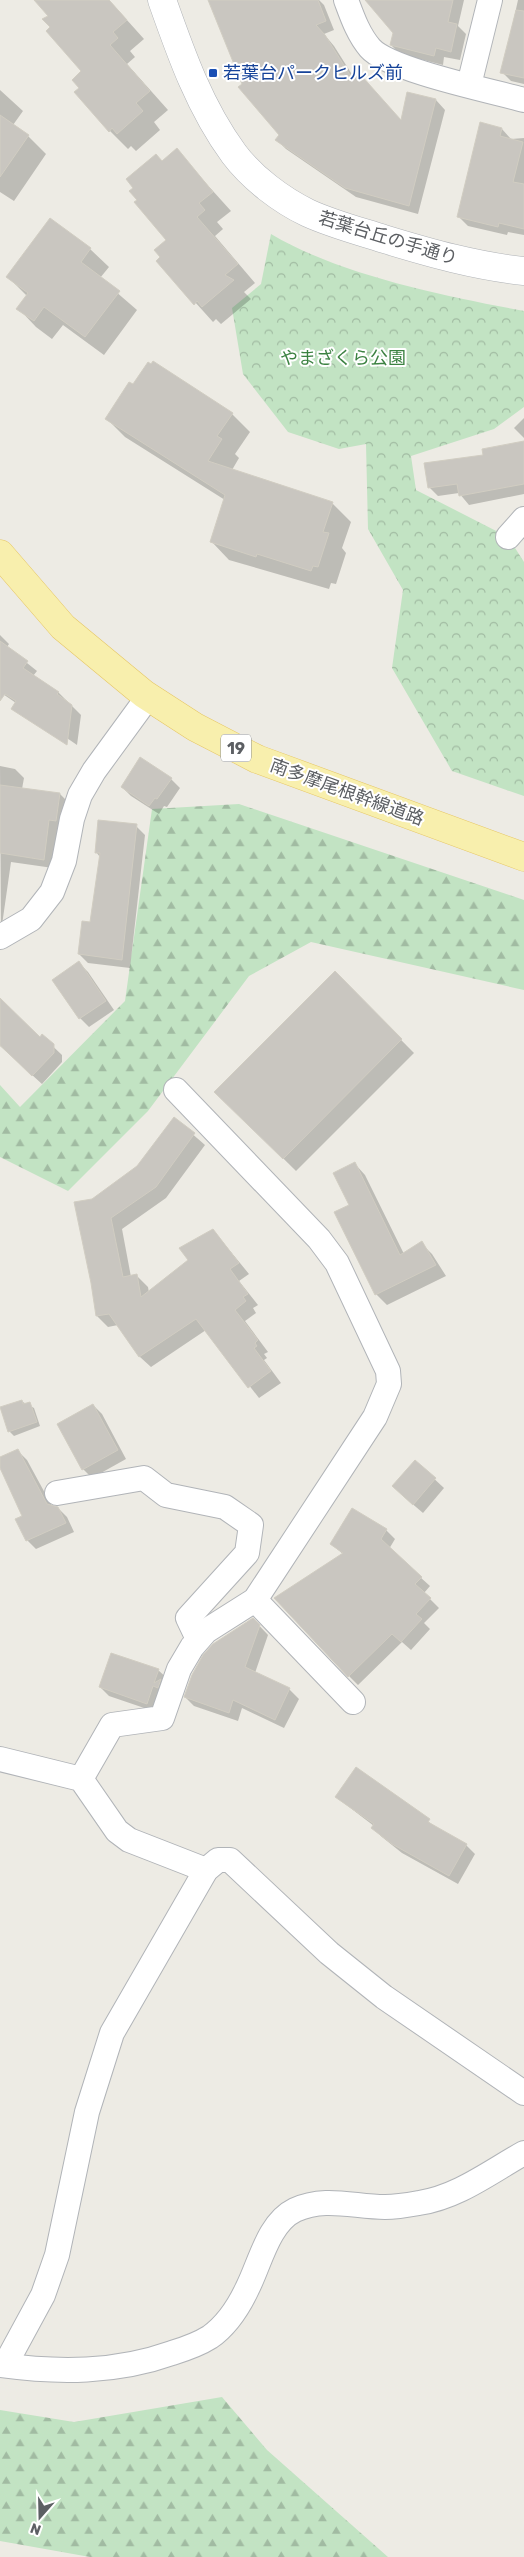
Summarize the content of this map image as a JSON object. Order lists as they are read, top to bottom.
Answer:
{
  "streets": {
    "main road": ["19", "南多摩尾根幹線道路"],
    "street": ["若葉台丘の手通り"]
  },
  "parks": ["やまざくら公園"],
  "places": {
    "transit": ["若葉台パークヒルズ前"]
  },
  "north": "bottom"
}
